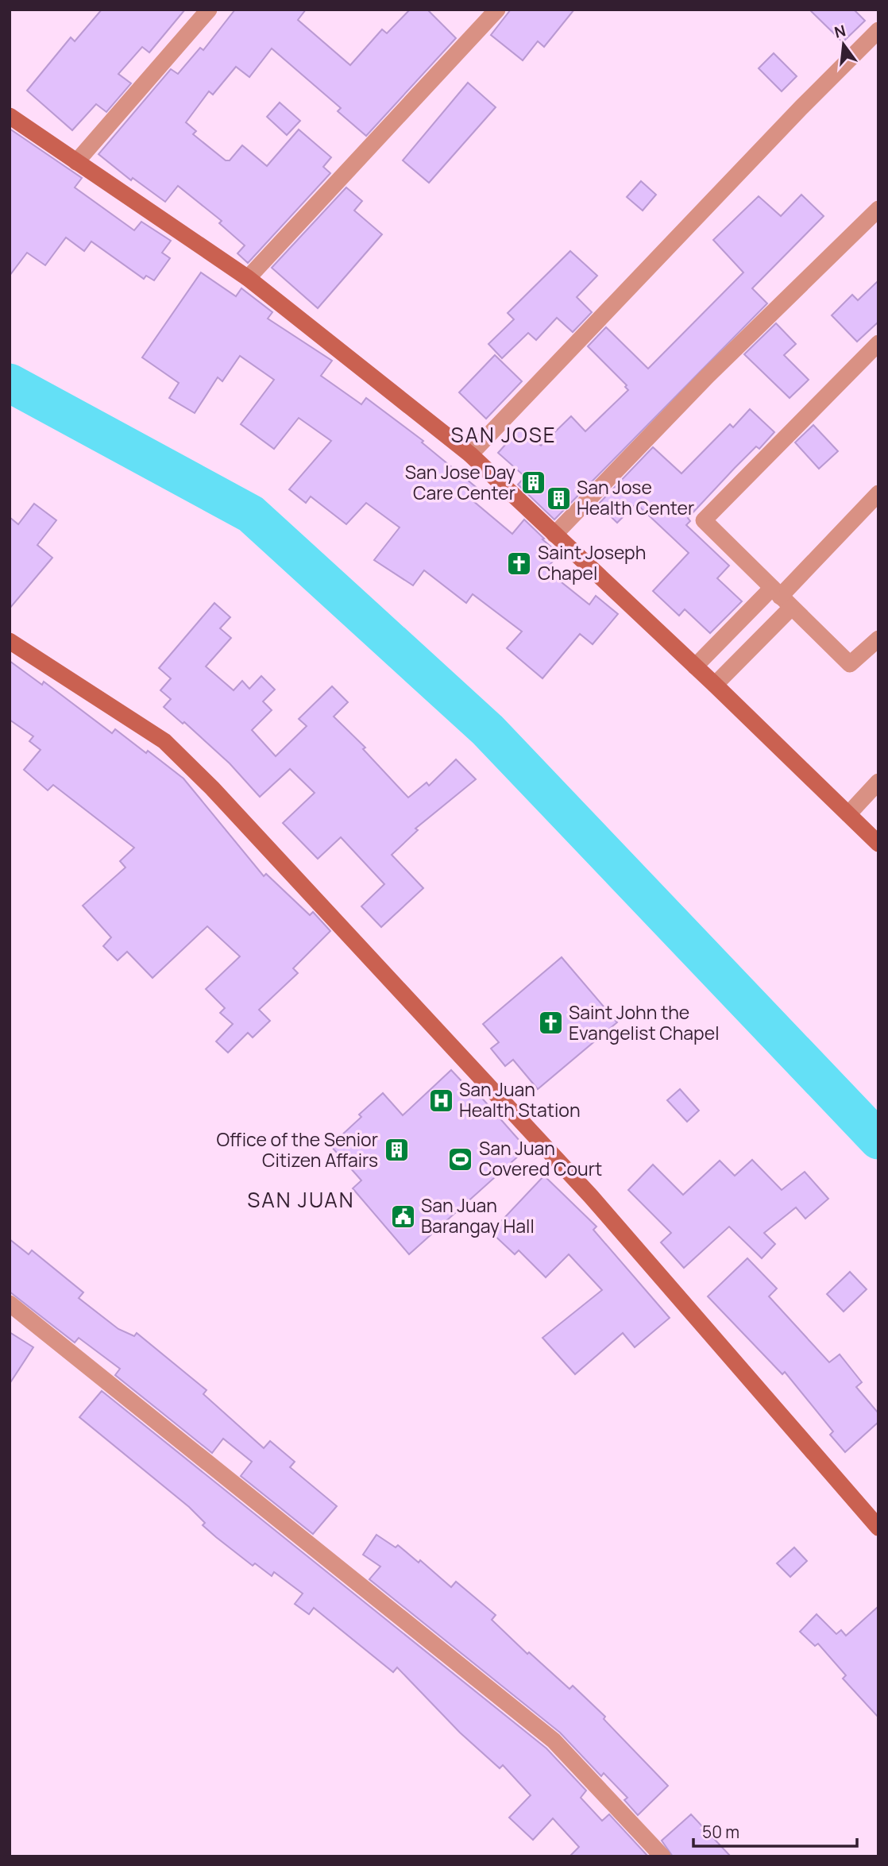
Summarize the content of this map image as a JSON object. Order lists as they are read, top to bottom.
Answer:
{
  "districts": ["SAN JOSE", "SAN JUAN"],
  "places": {
    "building": ["San Jose Day Care Center", "San Jose Health Center", "Office of the Senior Citizen Affairs"],
    "church": ["Saint Joseph Chapel", "Saint John the Evangelist Chapel"],
    "hospital": ["San Juan Health Station"],
    "sports": ["San Juan Covered Court"],
    "public building": ["San Juan Barangay Hall"]
  },
  "scale_bar": "50 m",
  "north": "top"
}
